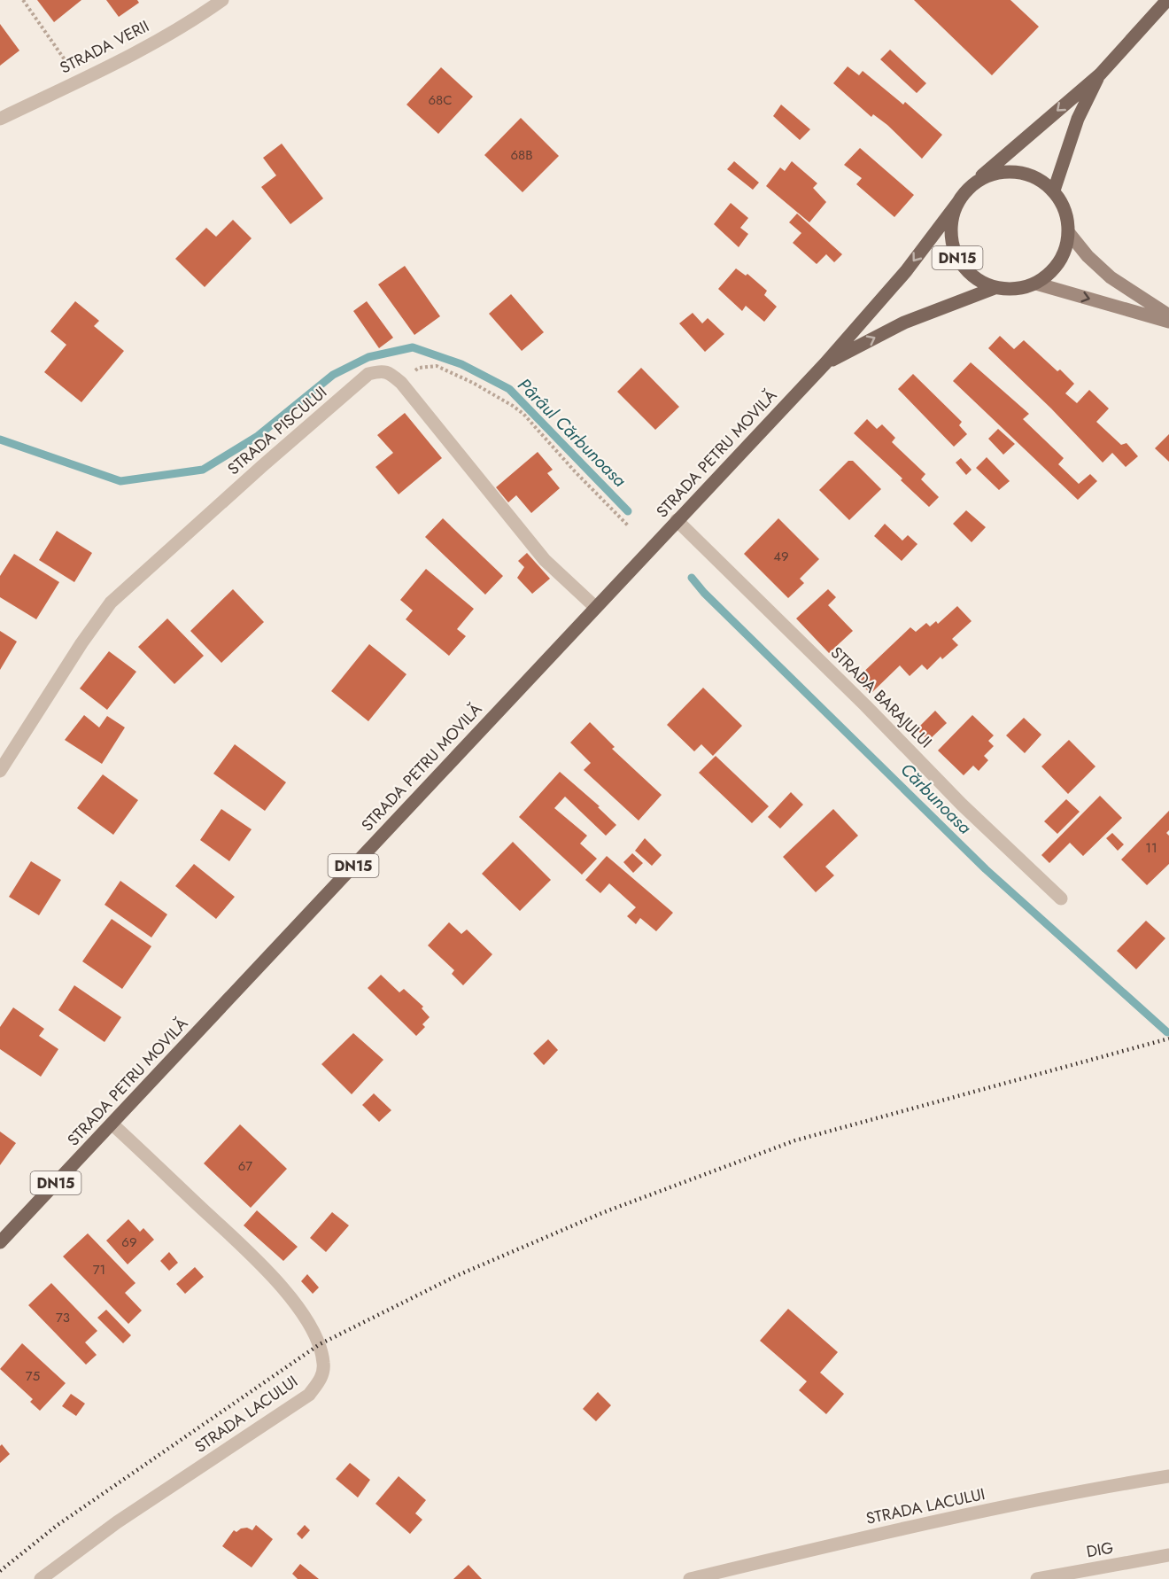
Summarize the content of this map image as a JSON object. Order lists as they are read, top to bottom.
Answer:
{
  "streets": {
    "main road": ["DN15", "STRADA PETRU MOVILĂ"],
    "street": [
      "STRADA VERII",
      "STRADA PISCULUI",
      "STRADA BARAJULUI",
      "STRADA LACULUI",
      "DIG"
    ]
  },
  "crossings": [
    ["DN15", "STRADA PETRU MOVILĂ"],
    ["STRADA PISCULUI", "STRADA PETRU MOVILĂ"],
    ["STRADA PETRU MOVILĂ", "STRADA BARAJULUI"],
    ["STRADA PETRU MOVILĂ", "STRADA LACULUI"]
  ],
  "water": ["Pârâul Cărbunoasa", "Cărbunoasa"],
  "house_numbers": [
    "68C",
    "68B",
    "49",
    "11",
    "67",
    "69",
    "71",
    "73",
    "75"
  ]
}
